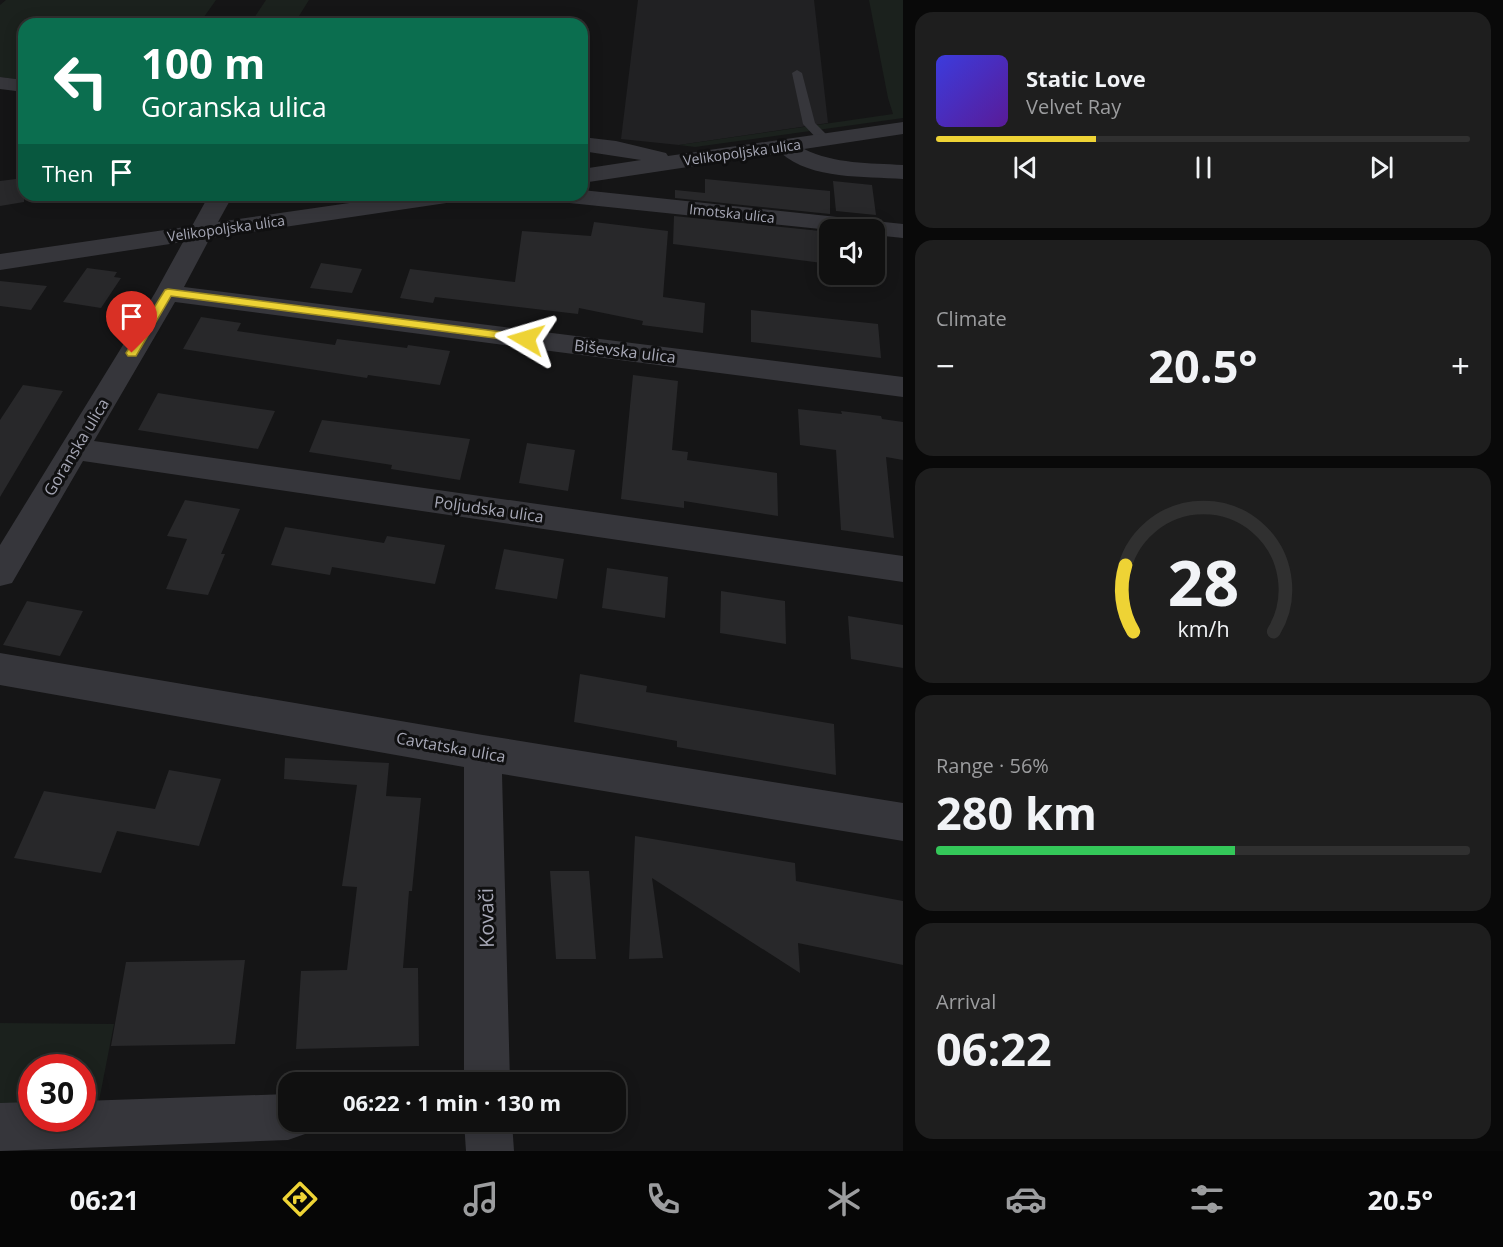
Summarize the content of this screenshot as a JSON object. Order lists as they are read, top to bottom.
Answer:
{
  "streets": {
    "street": [
      "Velikopoljska ulica",
      "Imotska ulica",
      "Biševska ulica",
      "Goranska ulica",
      "Poljudska ulica",
      "Cavtatska ulica",
      "Kovači"
    ]
  },
  "crossings": [
    ["Velikopoljska ulica", "Goranska ulica"],
    ["Biševska ulica", "Goranska ulica"],
    ["Goranska ulica", "Poljudska ulica"],
    ["Cavtatska ulica", "Kovači"]
  ],
  "page": {
    "turn": ["100 m", "Goranska ulica"],
    "song": ["Static Love", "Velvet Ray"],
    "then": "Then",
    "tile": [
      "Climate",
      ["Range · 56%", "280 km"],
      ["Arrival", "06:22"]
    ],
    "heat": ["−", "20.5°", "+"],
    "limit": "30",
    "trip": "06:22 · 1 min · 130 m",
    "tabs": ["06:21", "20.5°"],
    "gauge": ["28", "km/h"]
  }
}
